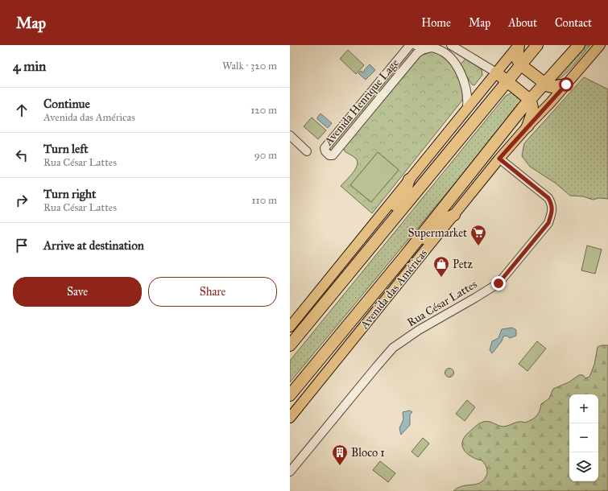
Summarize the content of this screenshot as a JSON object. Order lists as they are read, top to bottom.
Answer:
{
  "streets": {
    "highway": ["Avenida das Américas"],
    "street": ["Avenida Henrique Lage", "Rua César Lattes"]
  },
  "crossings": [
    ["Avenida das Américas", "Rua César Lattes"]
  ],
  "places": {
    "supermarket": ["Supermarket"],
    "shop": ["Petz"],
    "building": ["Bloco 1"]
  },
  "page": {
    "header": "Map",
    "nav": [
      "Home",
      "Map",
      "About",
      "Contact"
    ],
    "heading": ["4 min", "Walk · 320 m"],
    "list": [
      ["Continue", "Avenida das Américas", "120 m"],
      ["Turn left", "Rua César Lattes", "90 m"],
      ["Turn right", "Rua César Lattes", "110 m"],
      "Arrive at destination"
    ],
    "buttons": ["Save", "Share"],
    "map_buttons": ["+", "−"]
  }
}
